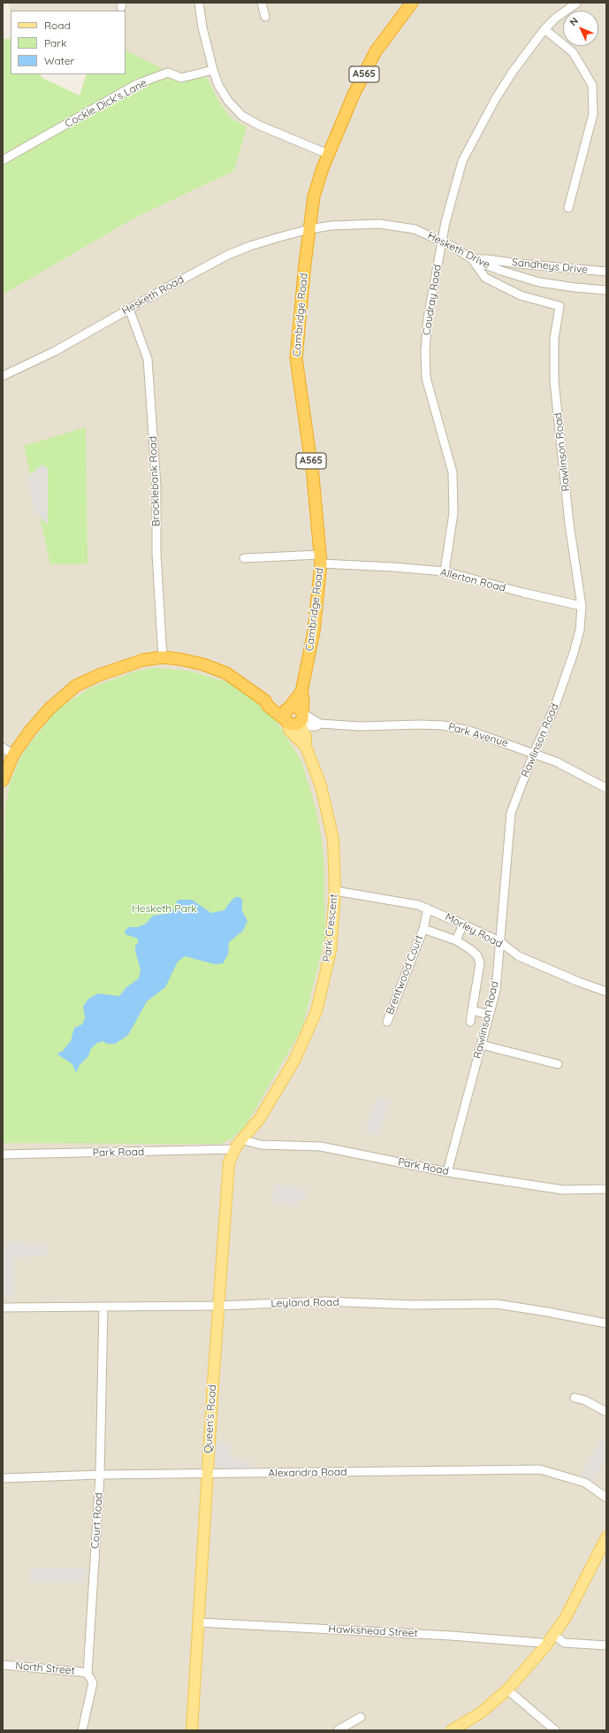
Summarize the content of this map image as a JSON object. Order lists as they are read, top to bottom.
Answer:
{
  "streets": {
    "highway": ["A565", "Cambridge Road", "Park Crescent"],
    "main road": ["Queen's Road"],
    "street": [
      "Cockle Dick's Lane",
      "Hesketh Drive",
      "Sandheys Drive",
      "Hesketh Road",
      "Coudray Road",
      "Rawlinson Road",
      "Brocklebank Road",
      "Allerton Road",
      "Park Avenue",
      "Morley Road",
      "Brentwood Court",
      "Park Road",
      "Leyland Road",
      "Alexandra Road",
      "Court Road",
      "Hawkshead Street",
      "North Street"
    ]
  },
  "crossings": [
    ["A565", "Cambridge Road"],
    ["A565", "Park Avenue"],
    ["A565", "Park Crescent"],
    ["Hesketh Drive", "Sandheys Drive"],
    ["Hesketh Drive", "Hesketh Road"],
    ["Hesketh Drive", "Coudray Road"],
    ["Hesketh Drive", "Cambridge Road"],
    ["Hesketh Drive", "Rawlinson Road"],
    ["Sandheys Drive", "Rawlinson Road"],
    ["Hesketh Road", "Cambridge Road"],
    ["Hesketh Road", "Brocklebank Road"],
    ["Coudray Road", "Allerton Road"],
    ["Cambridge Road", "Allerton Road"],
    ["Cambridge Road", "Park Avenue"],
    ["Cambridge Road", "Park Crescent"],
    ["Rawlinson Road", "Allerton Road"],
    ["Rawlinson Road", "Park Avenue"],
    ["Rawlinson Road", "Morley Road"],
    ["Rawlinson Road", "Park Road"],
    ["Brocklebank Road", "Park Crescent"],
    ["Park Avenue", "Park Crescent"],
    ["Park Crescent", "Morley Road"],
    ["Park Crescent", "Queen's Road"],
    ["Morley Road", "Brentwood Court"],
    ["Park Road", "Queen's Road"],
    ["Leyland Road", "Queen's Road"],
    ["Leyland Road", "Court Road"],
    ["Queen's Road", "Alexandra Road"],
    ["Queen's Road", "Hawkshead Street"],
    ["Alexandra Road", "Court Road"],
    ["Court Road", "North Street"]
  ],
  "parks": ["Hesketh Park"],
  "legend": ["Road", "Park", "Water"],
  "north": "top left"
}
